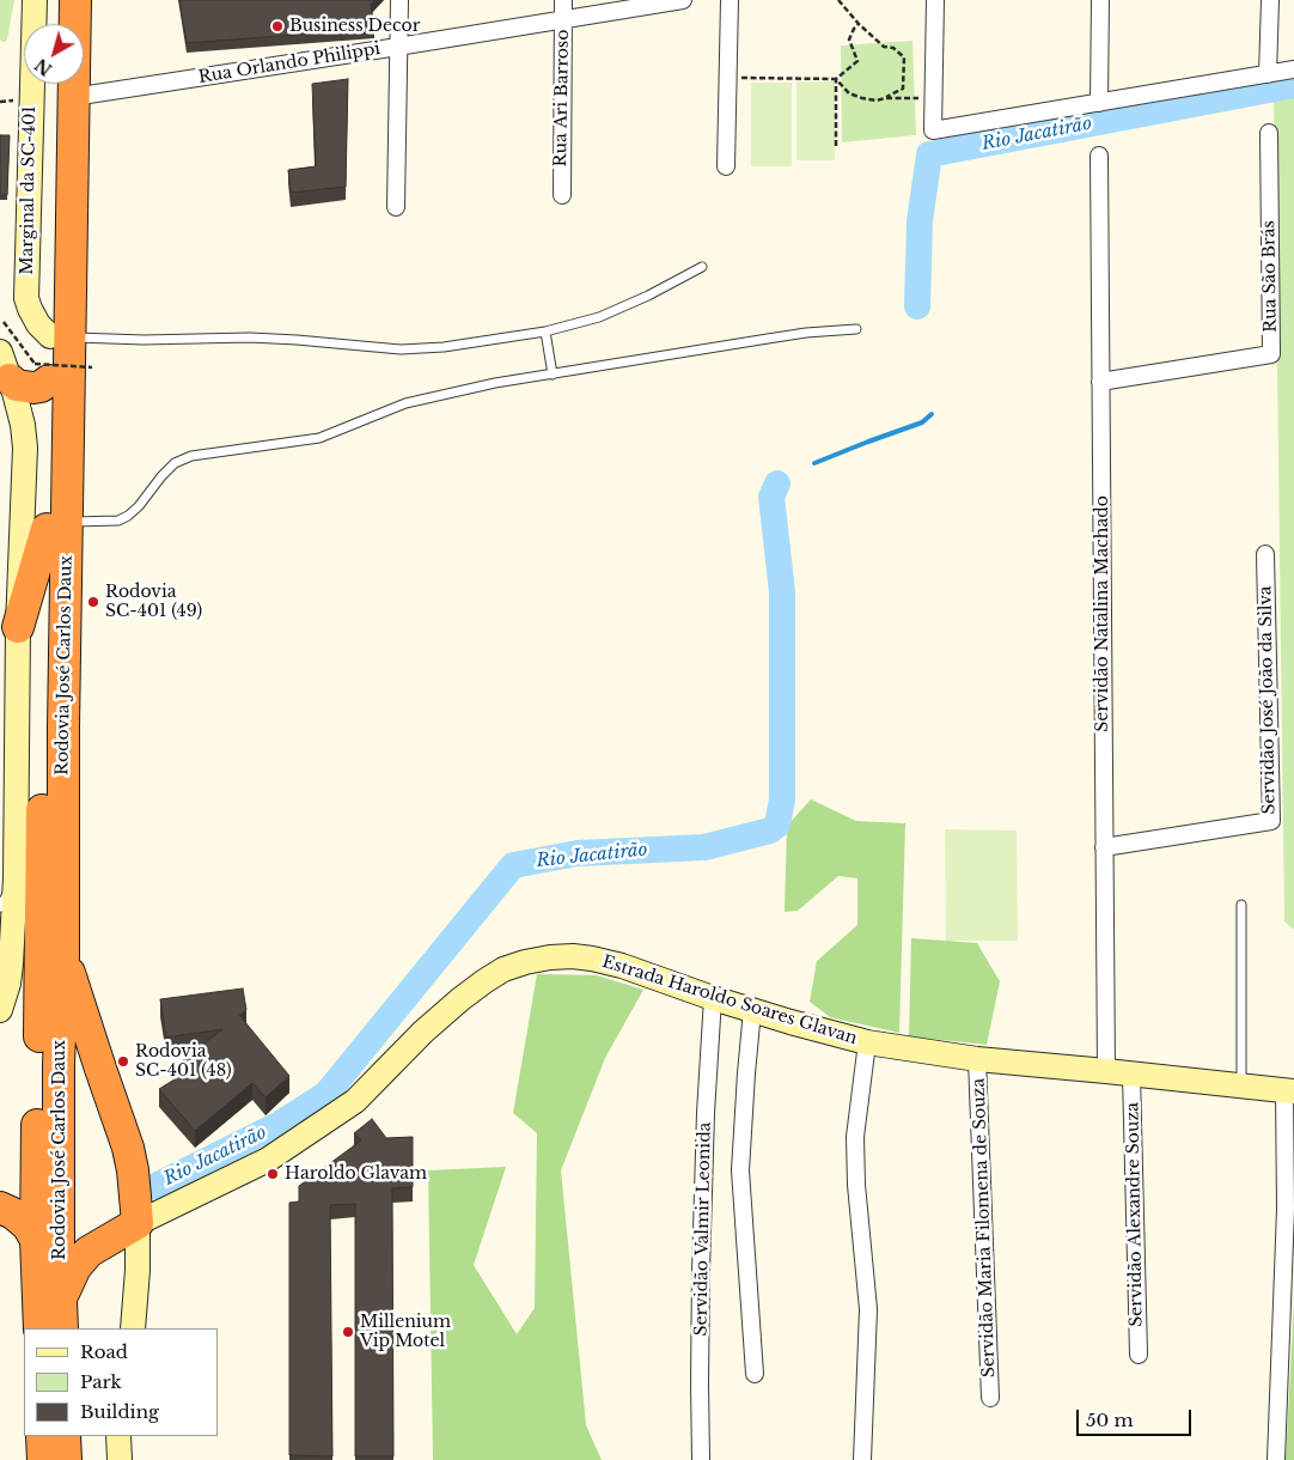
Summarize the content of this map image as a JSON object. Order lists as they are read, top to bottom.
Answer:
{
  "streets": {
    "highway": ["Rodovia José Carlos Daux"],
    "main road": ["Marginal da SC-401", "Estrada Haroldo Soares Glavan"],
    "street": [
      "Rua Orlando Philippi",
      "Rua Ari Barroso",
      "Rua São Brás",
      "Servidão Natalina Machado",
      "Servidão José João da Silva",
      "Servidão Alexandre Souza",
      "Servidão Maria Filomena de Souza",
      "Servidão Valmir Leonida"
    ]
  },
  "crossings": [
    ["Rua Orlando Philippi", "Rua Ari Barroso"],
    ["Rua Orlando Philippi", "Rodovia José Carlos Daux"],
    ["Marginal da SC-401", "Rodovia José Carlos Daux"],
    ["Rua São Brás", "Servidão Natalina Machado"],
    ["Servidão Natalina Machado", "Servidão José João da Silva"],
    ["Servidão Natalina Machado", "Estrada Haroldo Soares Glavan"],
    ["Estrada Haroldo Soares Glavan", "Servidão Alexandre Souza"],
    ["Estrada Haroldo Soares Glavan", "Servidão Maria Filomena de Souza"],
    ["Estrada Haroldo Soares Glavan", "Servidão Valmir Leonida"]
  ],
  "water": ["Rio Jacatirão"],
  "places": [
    "Business Decor",
    "Rodovia SC-401 (49)",
    "Rodovia SC-401 (48)",
    "Haroldo Glavam",
    "Millenium Vip Motel"
  ],
  "legend": ["Road", "Park", "Building"],
  "scale_bar": "50 m",
  "north": "bottom left"
}
